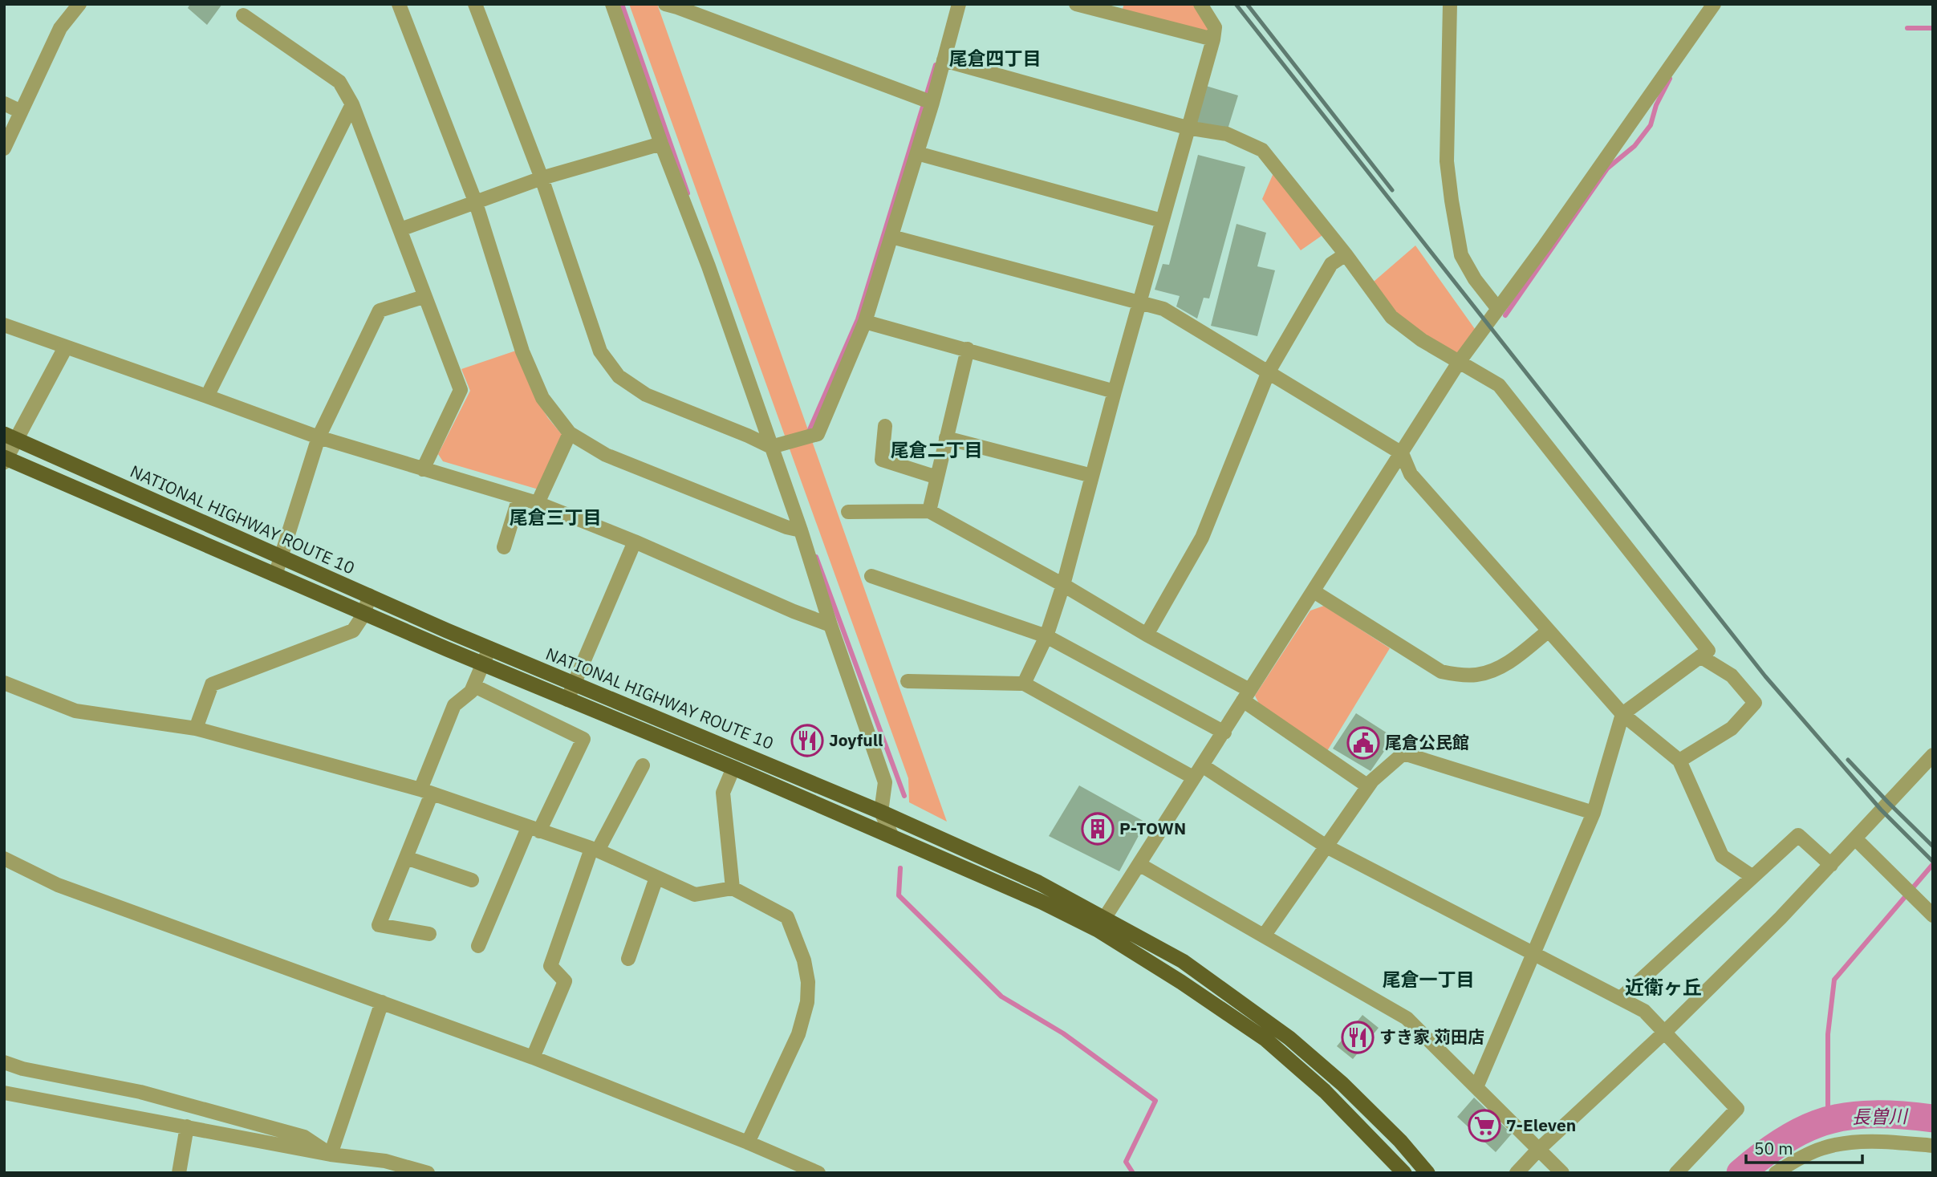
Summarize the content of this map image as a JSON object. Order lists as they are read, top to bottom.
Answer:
{
  "streets": {
    "highway": ["NATIONAL HIGHWAY ROUTE 10"]
  },
  "districts": [
    "尾倉四丁目",
    "尾倉二丁目",
    "尾倉三丁目",
    "尾倉一丁目",
    "近衛ヶ丘"
  ],
  "water": ["長曽川"],
  "places": {
    "restaurant": ["Joyfull", "すき家 苅田店"],
    "public building": ["尾倉公民館"],
    "building": ["P-TOWN"],
    "supermarket": ["7-Eleven"]
  },
  "scale_bar": "50 m"
}
